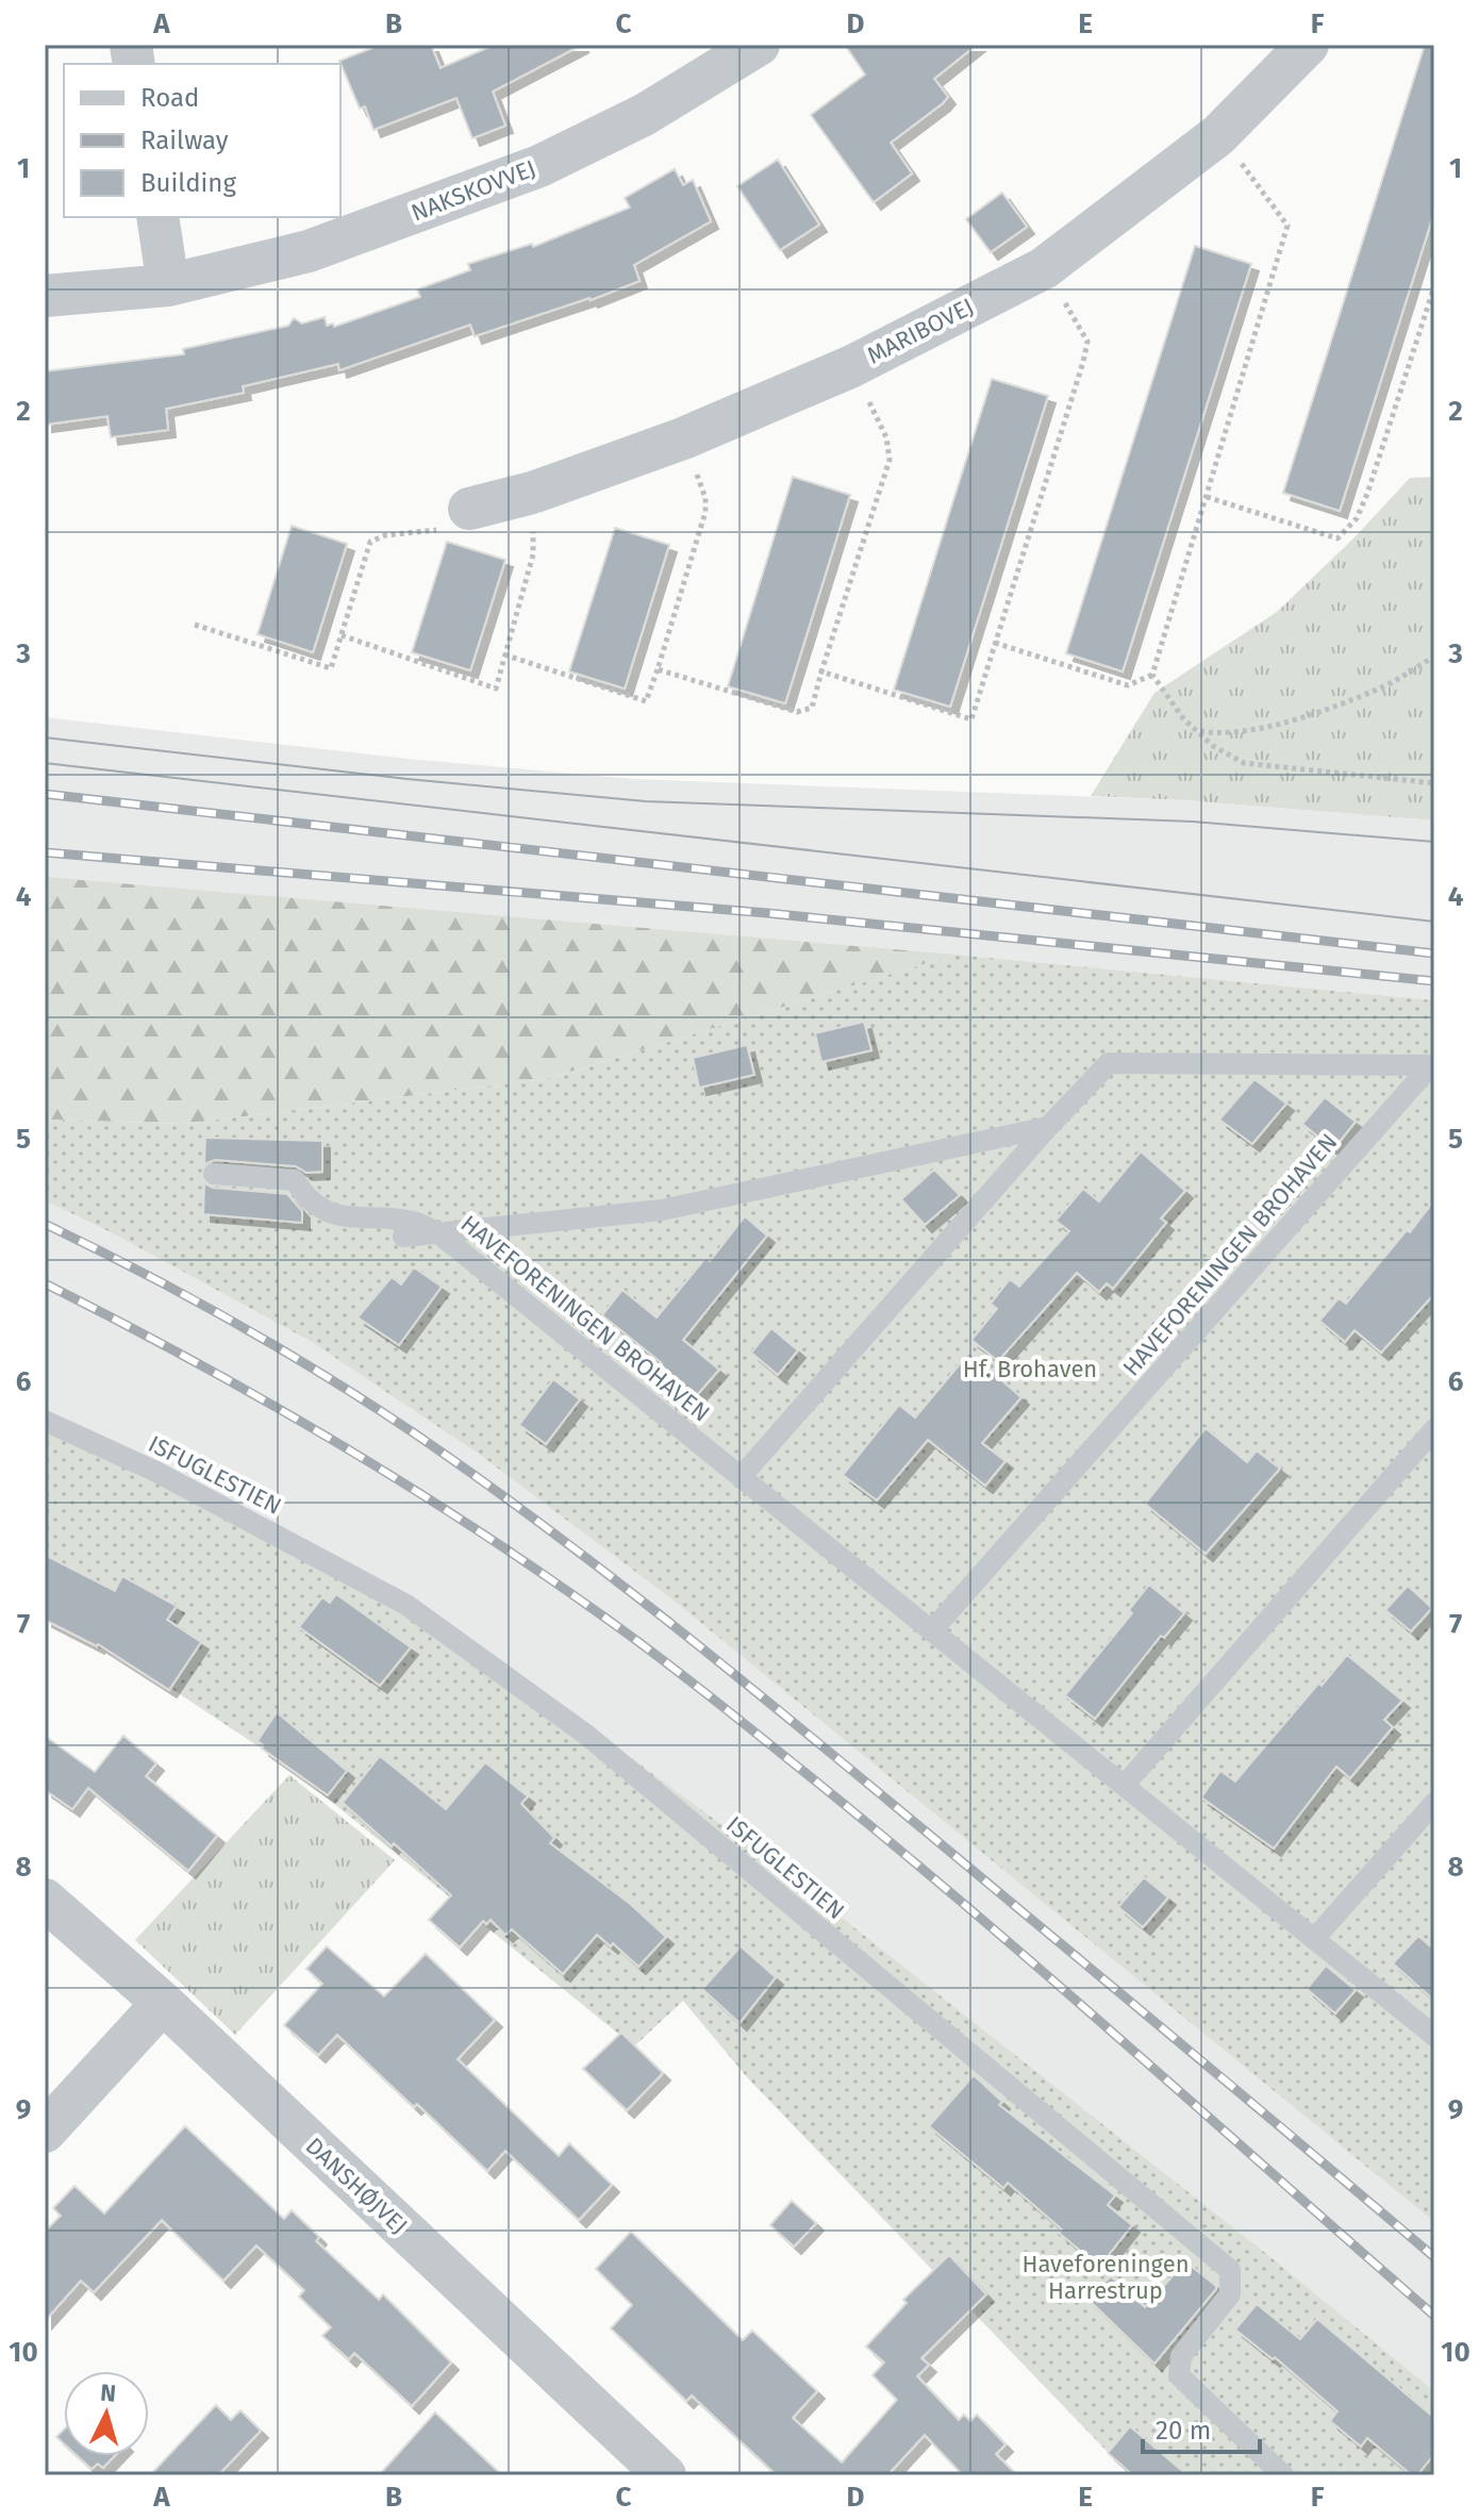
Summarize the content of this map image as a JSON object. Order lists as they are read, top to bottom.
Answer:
{
  "streets": {
    "street": ["NAKSKOVVEJ", "MARIBOVEJ", "DANSHØJVEJ"],
    "lane": ["HAVEFORENINGEN BROHAVEN", "ISFUGLESTIEN"]
  },
  "parks": ["Hf. Brohaven", "Haveforeningen Harrestrup"],
  "legend": ["Road", "Railway", "Building"],
  "scale_bar": "20 m",
  "north": "top",
  "grid": {
    "columns": [
      "A",
      "B",
      "C",
      "D",
      "E",
      "F"
    ],
    "rows": [
      "1",
      "2",
      "3",
      "4",
      "5",
      "6",
      "7",
      "8",
      "9",
      "10"
    ]
  }
}
